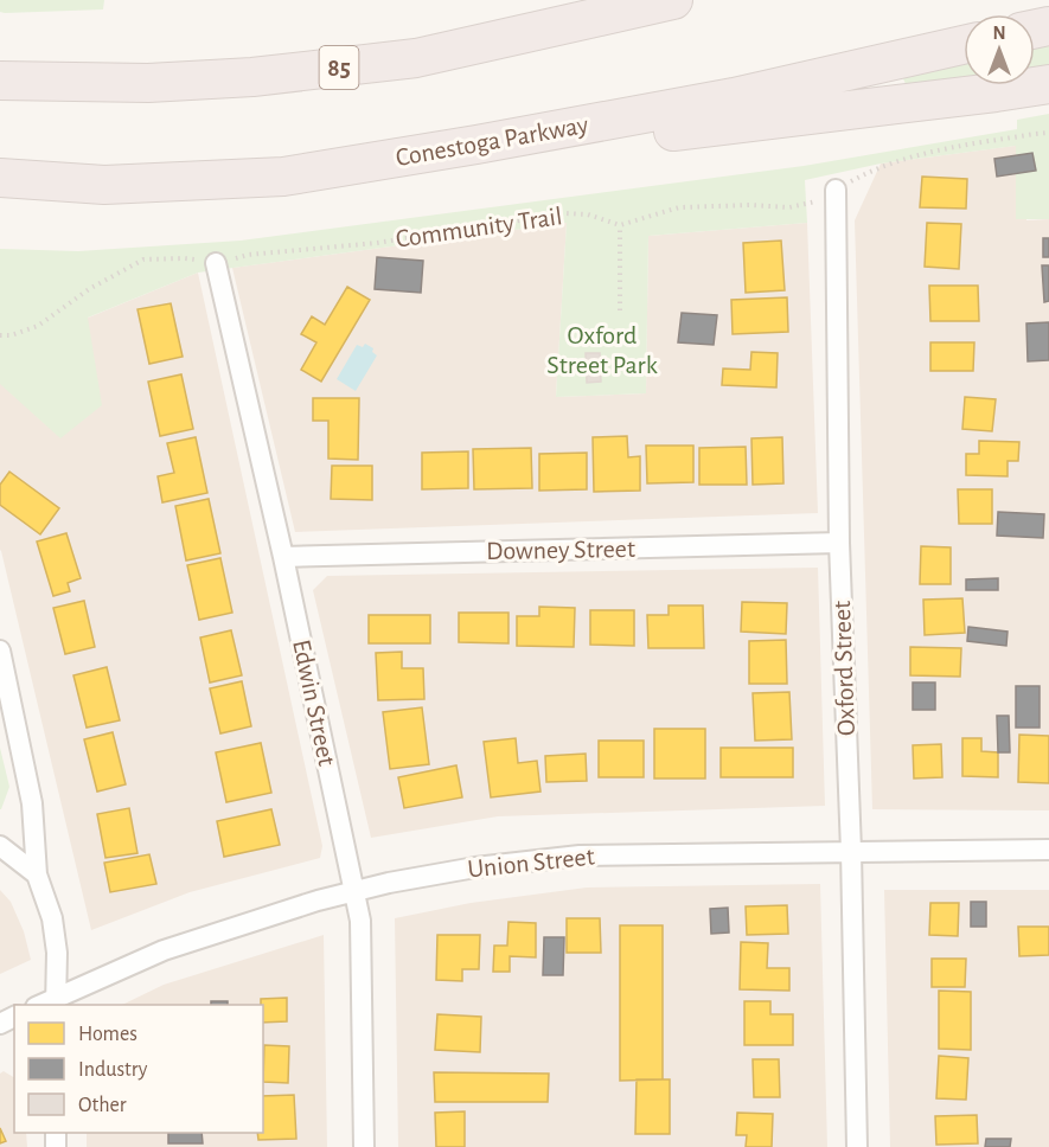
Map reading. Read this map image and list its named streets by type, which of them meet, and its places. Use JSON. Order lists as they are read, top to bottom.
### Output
{
  "streets": {
    "highway": ["85", "Conestoga Parkway"],
    "street": [
      "Downey Street",
      "Oxford Street",
      "Edwin Street",
      "Union Street"
    ],
    "path": ["Community Trail"]
  },
  "crossings": [
    ["Community Trail", "Edwin Street"],
    ["Downey Street", "Oxford Street"],
    ["Downey Street", "Edwin Street"],
    ["Oxford Street", "Union Street"],
    ["Edwin Street", "Union Street"]
  ],
  "parks": ["Oxford Street Park"],
  "legend": ["Homes", "Industry", "Other"],
  "north": "top"
}
